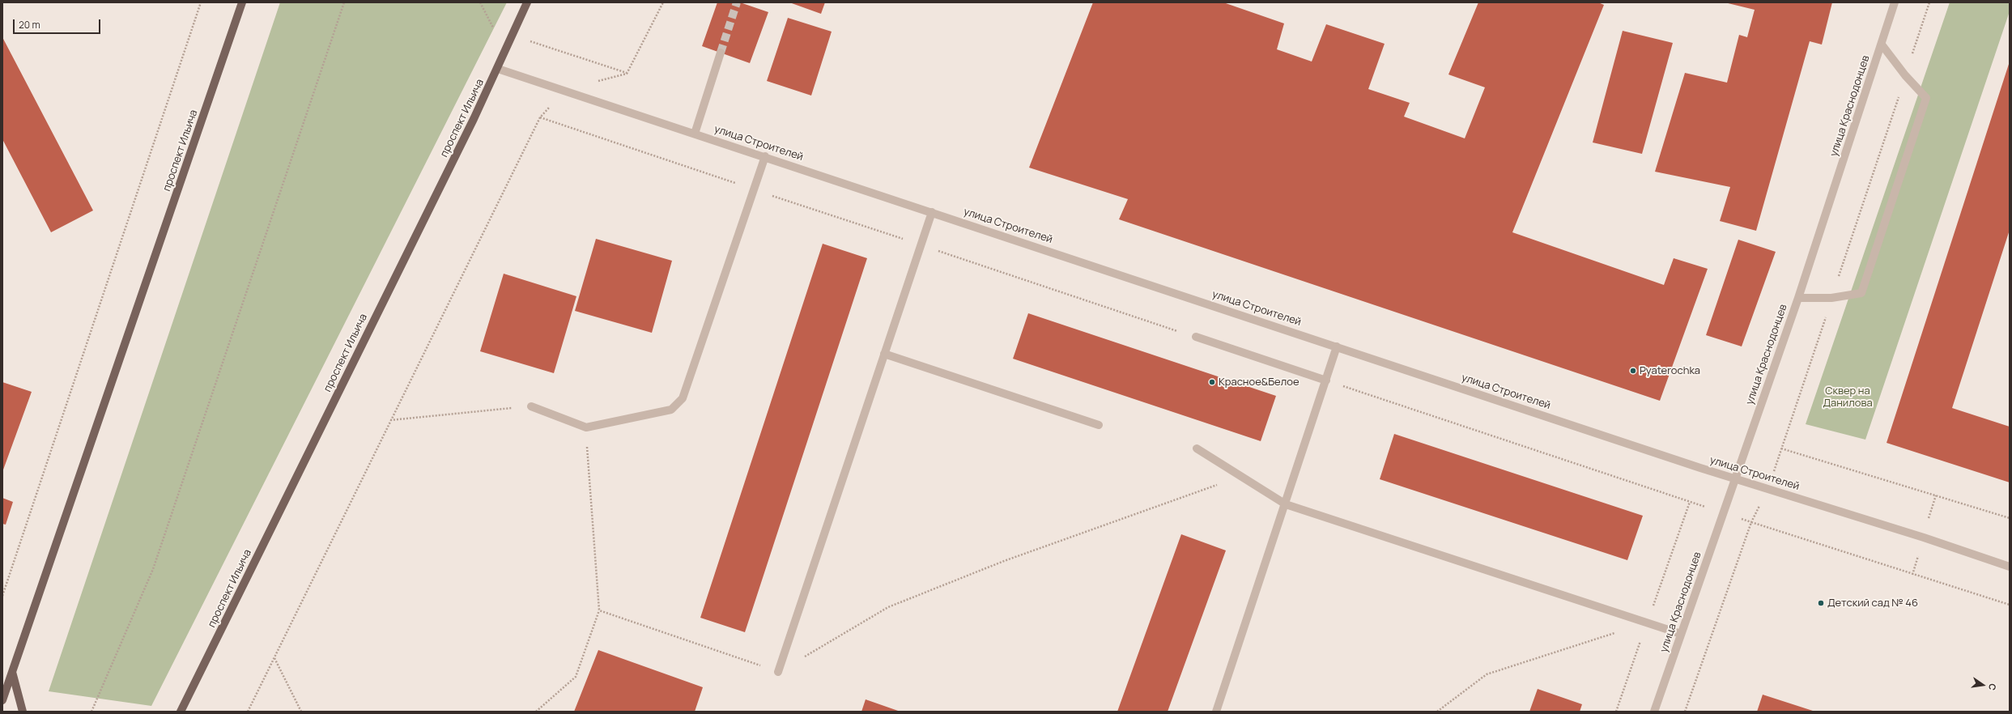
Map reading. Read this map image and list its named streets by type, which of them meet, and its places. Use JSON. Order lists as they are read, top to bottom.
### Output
{
  "streets": {
    "main road": ["проспект Ильича"],
    "street": ["улица Краснодонцев", "улица Строителей"]
  },
  "crossings": [
    ["улица Краснодонцев", "улица Строителей"],
    ["проспект Ильича", "улица Строителей"]
  ],
  "parks": ["Сквер на Данилова"],
  "places": ["Pyaterochka", "Красное&Белое", "Детский сад № 46"],
  "scale_bar": "20 m",
  "north": "right"
}
